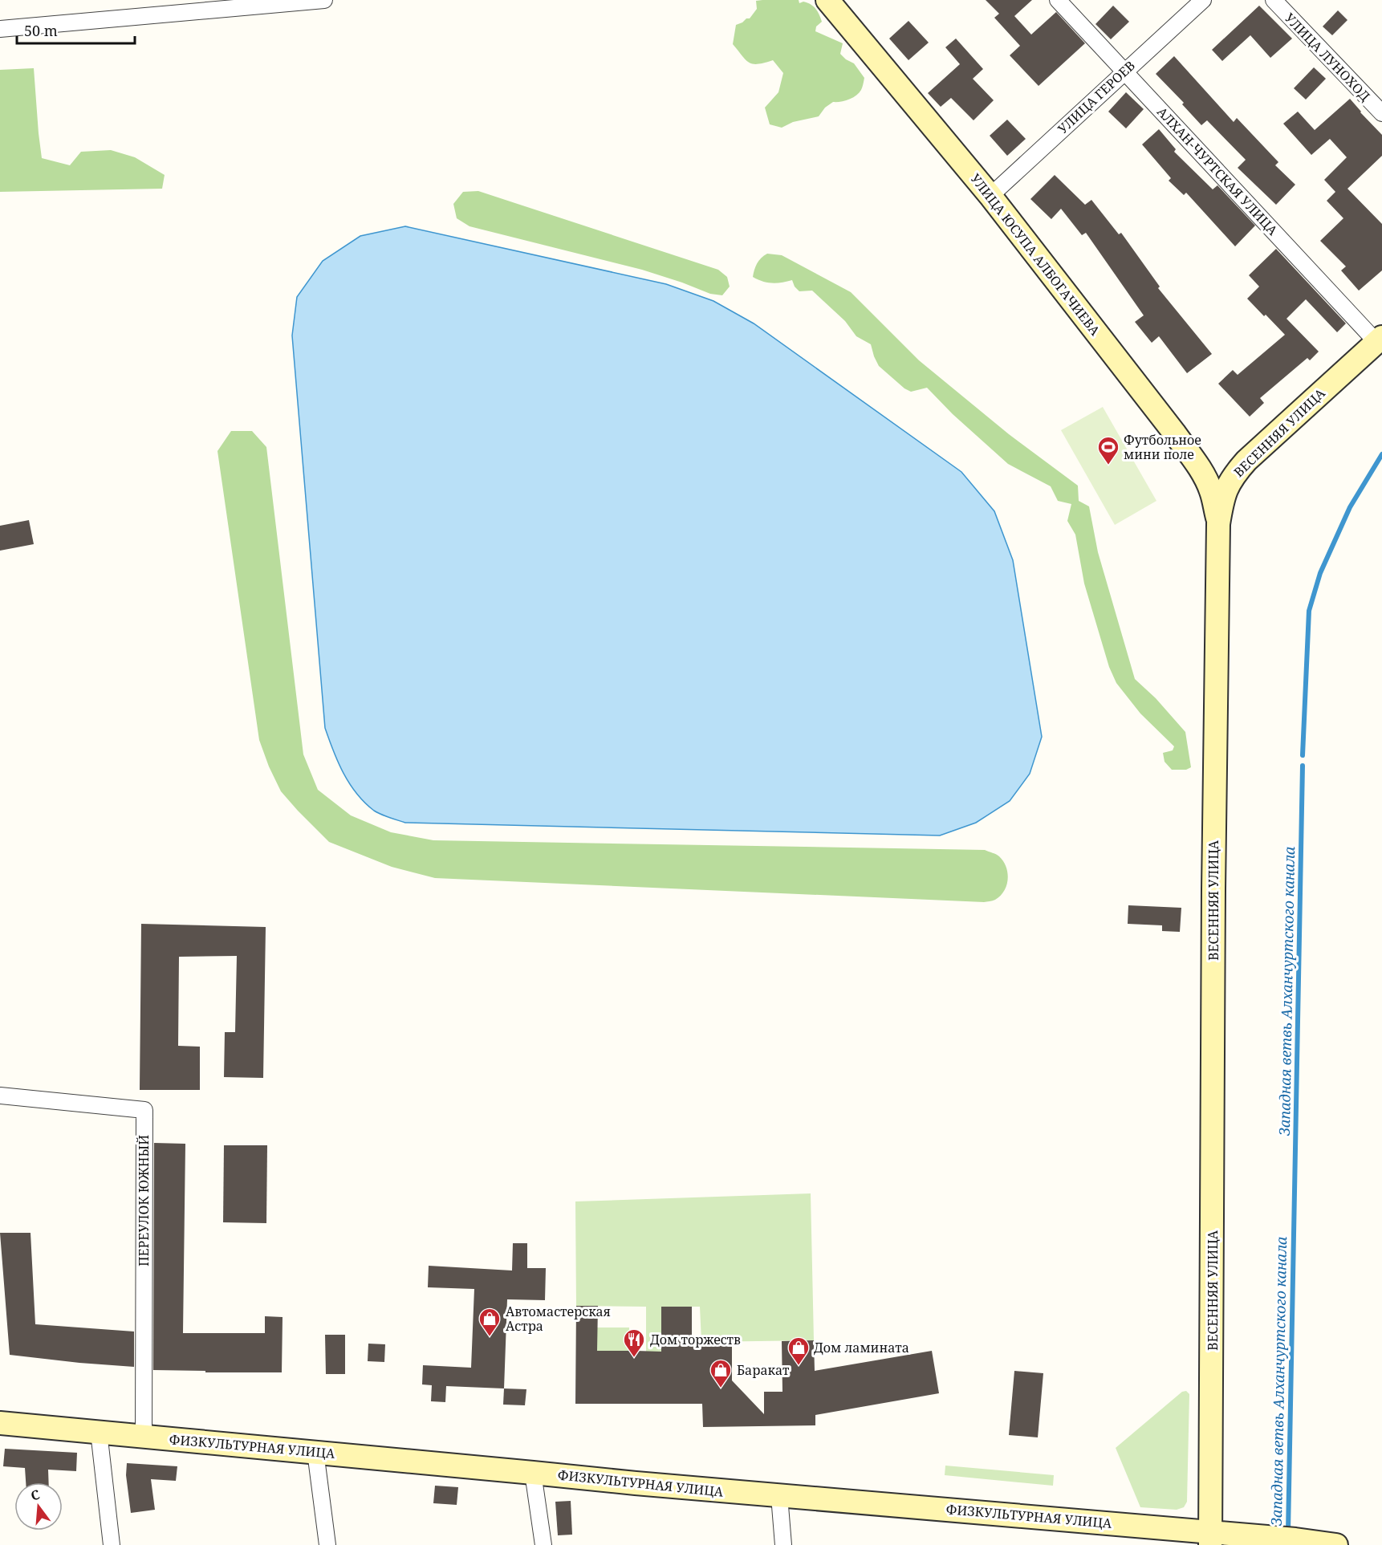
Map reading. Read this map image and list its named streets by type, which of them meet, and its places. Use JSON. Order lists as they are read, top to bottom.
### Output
{
  "streets": {
    "street": [
      "УЛИЦА ЛУНОХОД",
      "УЛИЦА ГЕРОЕВ",
      "АЛХАН-ЧУРТСКАЯ УЛИЦА",
      "УЛИЦА ЮСУПА АЛБОГАЧИЕВА",
      "ВЕСЕННЯЯ УЛИЦА",
      "ПЕРЕУЛОК ЮЖНЫЙ",
      "ФИЗКУЛЬТУРНАЯ УЛИЦА"
    ]
  },
  "crossings": [
    ["УЛИЦА ГЕРОЕВ", "АЛХАН-ЧУРТСКАЯ УЛИЦА"],
    ["УЛИЦА ГЕРОЕВ", "УЛИЦА ЮСУПА АЛБОГАЧИЕВА"],
    ["АЛХАН-ЧУРТСКАЯ УЛИЦА", "ВЕСЕННЯЯ УЛИЦА"],
    ["УЛИЦА ЮСУПА АЛБОГАЧИЕВА", "ВЕСЕННЯЯ УЛИЦА"],
    ["ВЕСЕННЯЯ УЛИЦА", "ФИЗКУЛЬТУРНАЯ УЛИЦА"],
    ["ПЕРЕУЛОК ЮЖНЫЙ", "ФИЗКУЛЬТУРНАЯ УЛИЦА"]
  ],
  "water": ["Западная ветвь Алханчуртского канала"],
  "places": {
    "sports": ["Футбольное мини поле"],
    "shop": ["Автомастерская Астра", "Дом ламината", "Баракат"],
    "restaurant": ["Дом торжеств"]
  },
  "scale_bar": "50 m",
  "north": "top"
}
